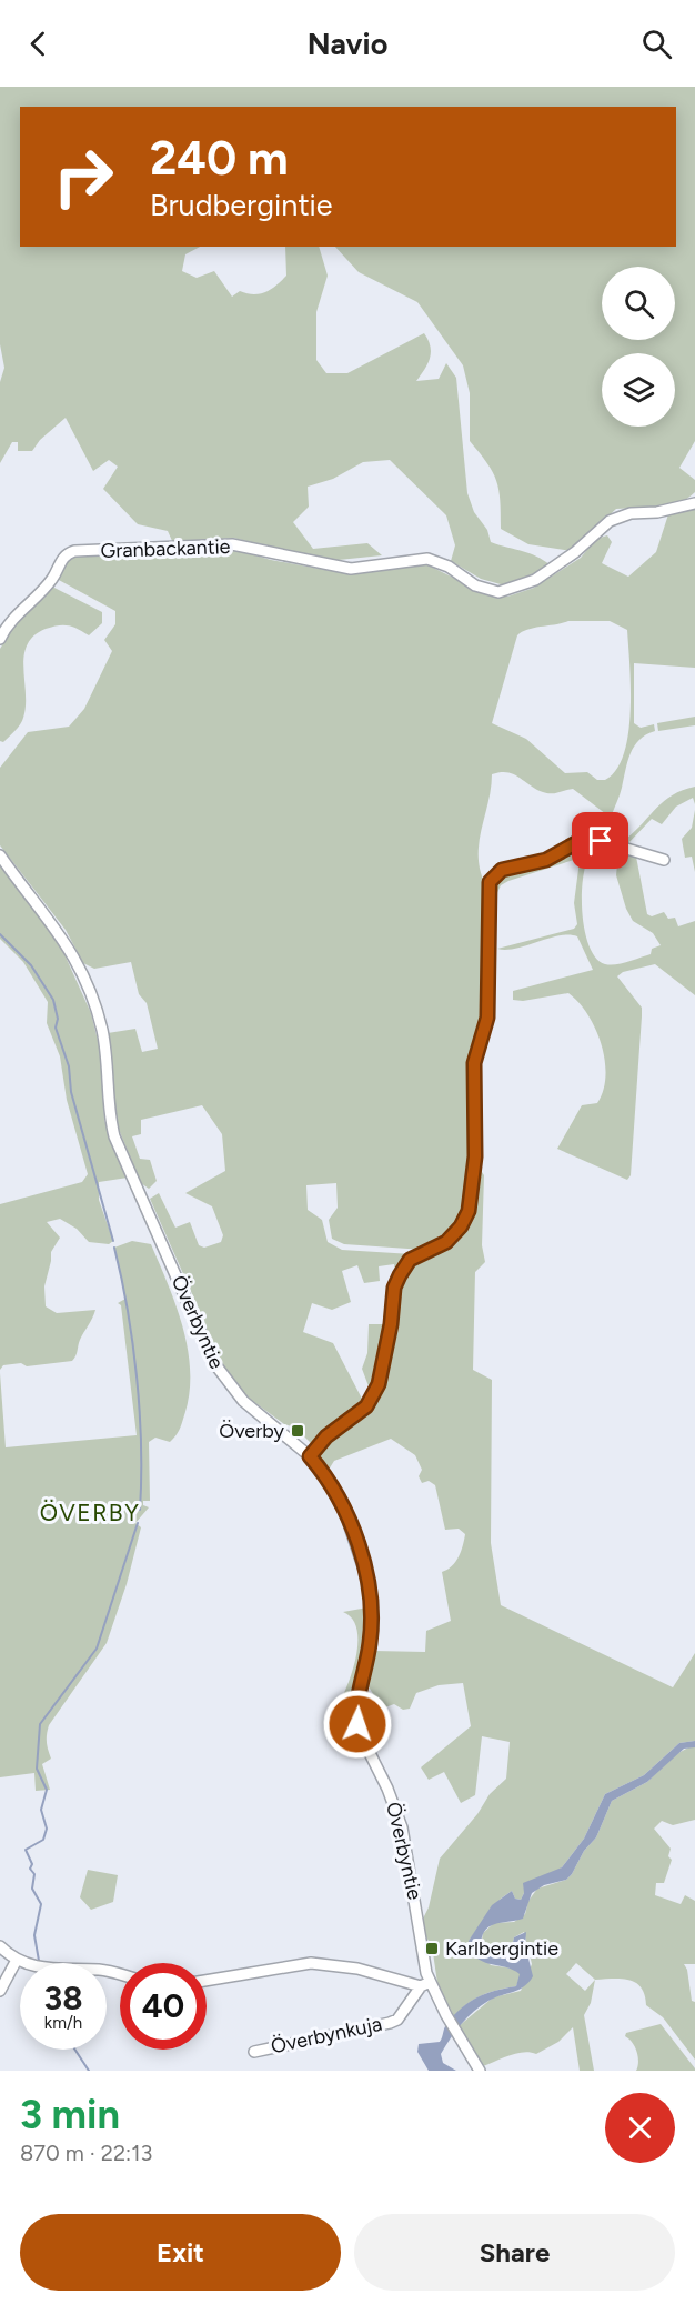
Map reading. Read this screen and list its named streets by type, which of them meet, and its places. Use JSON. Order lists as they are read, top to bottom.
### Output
{
  "streets": {
    "street": ["Granbackantie", "Överbyntie", "Överbynkuja"]
  },
  "crossings": [
    ["Överbyntie", "Överbynkuja"]
  ],
  "districts": ["ÖVERBY"],
  "places": {
    "transit": ["Överby", "Karlbergintie"]
  },
  "page": {
    "header": "Navio",
    "turn": ["240 m", "Brudbergintie"],
    "speed": "38 km/h",
    "limit": "40",
    "heading": ["3 min", "870 m · 22:13"],
    "buttons": ["Exit", "Share"]
  }
}
